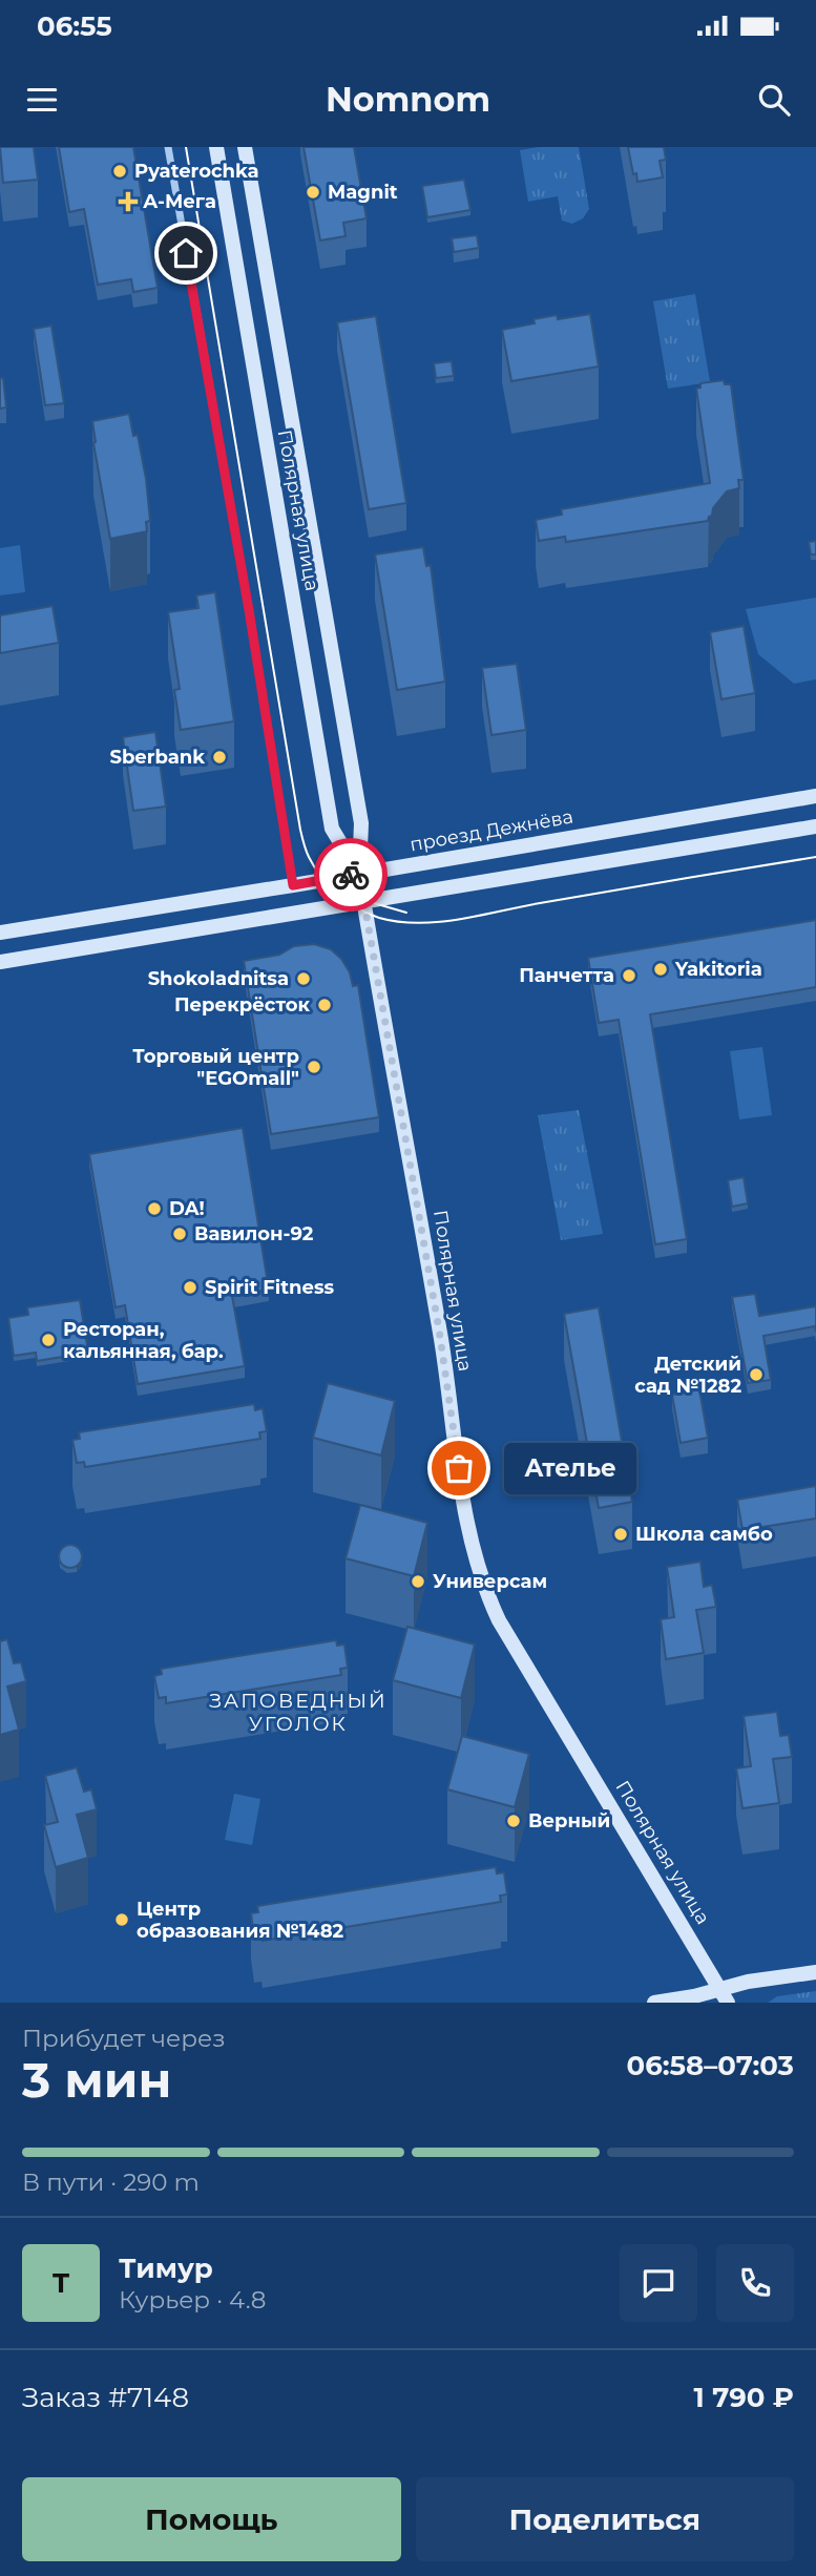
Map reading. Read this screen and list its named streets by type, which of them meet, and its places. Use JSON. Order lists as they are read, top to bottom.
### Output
{
  "streets": {
    "main road": ["Полярная улица", "проезд Дежнёва"]
  },
  "crossings": [
    ["Полярная улица", "проезд Дежнёва"]
  ],
  "districts": ["ЗАПОВЕДНЫЙ УГОЛОК"],
  "places": {
    "other": [
      "Pyaterochka",
      "Magnit",
      "Sberbank",
      "Yakitoria",
      "Панчетта",
      "Shokoladnitsa",
      "Перекрёсток",
      "Торговый центр \"EGOmall\"",
      "DA!",
      "Вавилон-92",
      "Spirit Fitness",
      "Ресторан, кальянная, бар.",
      "Детский сад №1282",
      "Ателье",
      "Школа самбо",
      "Универсам",
      "Верный",
      "Центр образования №1482"
    ],
    "health": ["А-Мега"]
  },
  "page": {
    "status": "06:55",
    "header": "Nomnom",
    "bubble": "Ателье",
    "heading": ["3 мин", "Прибудет через", "06:58–07:03"],
    "panel": [
      "Тимур",
      "Курьер · 4.8",
      "Заказ #7148",
      "1 790 ₽"
    ],
    "bar": "В пути · 290 m",
    "round": "Т",
    "buttons": ["Помощь", "Поделиться"]
  }
}
